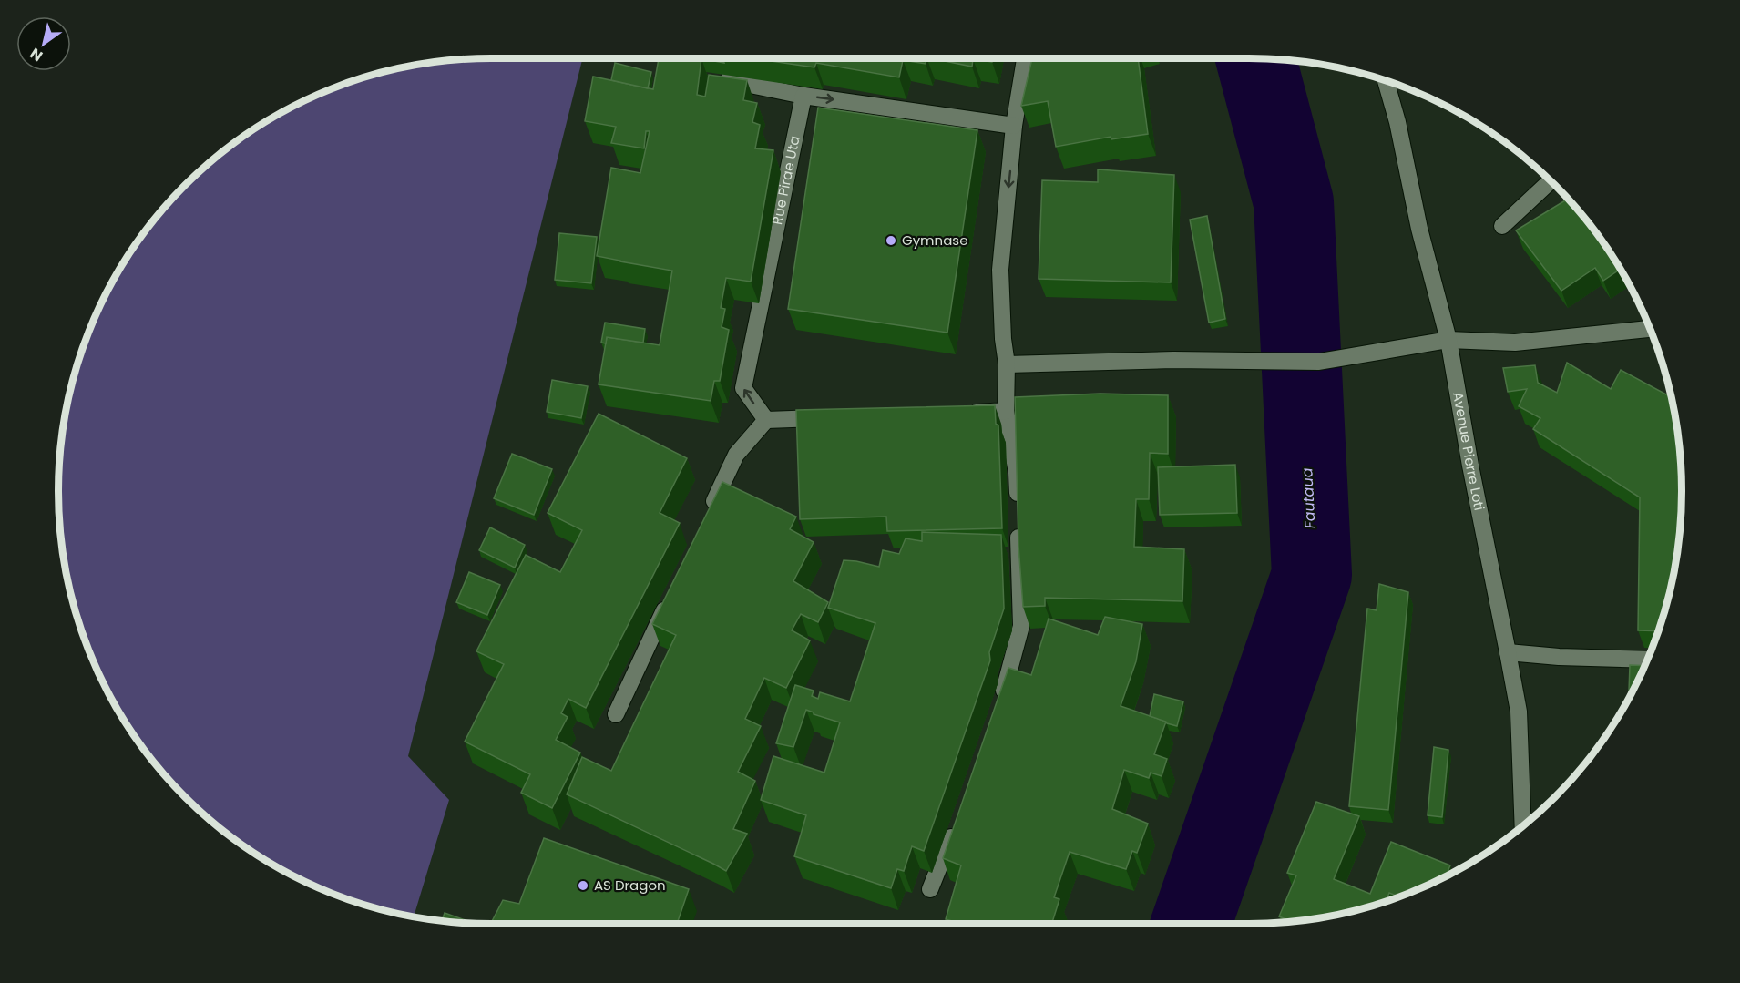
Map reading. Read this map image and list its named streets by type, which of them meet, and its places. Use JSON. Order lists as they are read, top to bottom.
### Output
{
  "streets": {
    "street": ["Rue Pirae Uta", "Avenue Pierre Loti"]
  },
  "one_way": ["Rue Pirae Uta"],
  "water": ["Fautaua"],
  "places": ["Gymnase", "AS Dragon"],
  "north": "bottom left"
}
